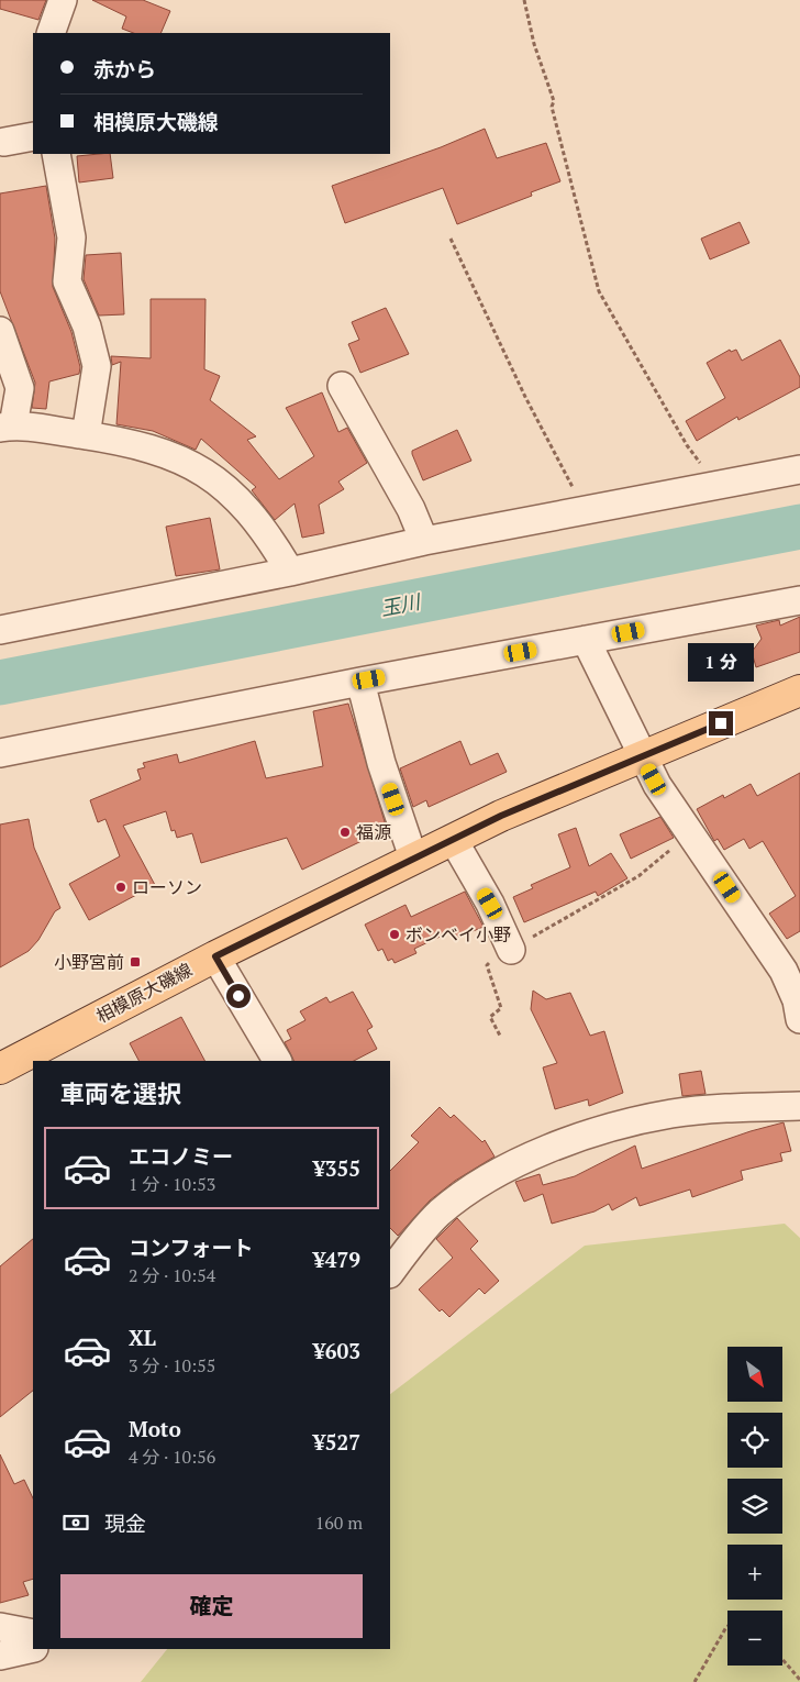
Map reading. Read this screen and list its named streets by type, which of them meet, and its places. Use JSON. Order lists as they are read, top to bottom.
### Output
{
  "streets": {
    "main road": ["相模原大磯線"]
  },
  "water": ["玉川"],
  "places": {
    "other": ["福源", "ローソン", "ボンベイ小野"],
    "transit": ["小野宮前"]
  },
  "north": "bottom right",
  "page": {
    "banner": ["赤から", "相模原大磯線"],
    "bubble": "1 分",
    "heading": "車両を選択",
    "list": [
      {
        "name": "エコノミー",
        "note": "1 分 · 10:53",
        "value": "¥355"
      },
      {
        "name": "コンフォート",
        "note": "2 分 · 10:54",
        "value": "¥479"
      },
      {
        "name": "XL",
        "note": "3 分 · 10:55",
        "value": "¥603"
      },
      {
        "name": "Moto",
        "note": "4 分 · 10:56",
        "value": "¥527"
      }
    ],
    "map_buttons": ["+", "−"],
    "pay": ["現金", "160 m"],
    "buttons": "確定"
  }
}
